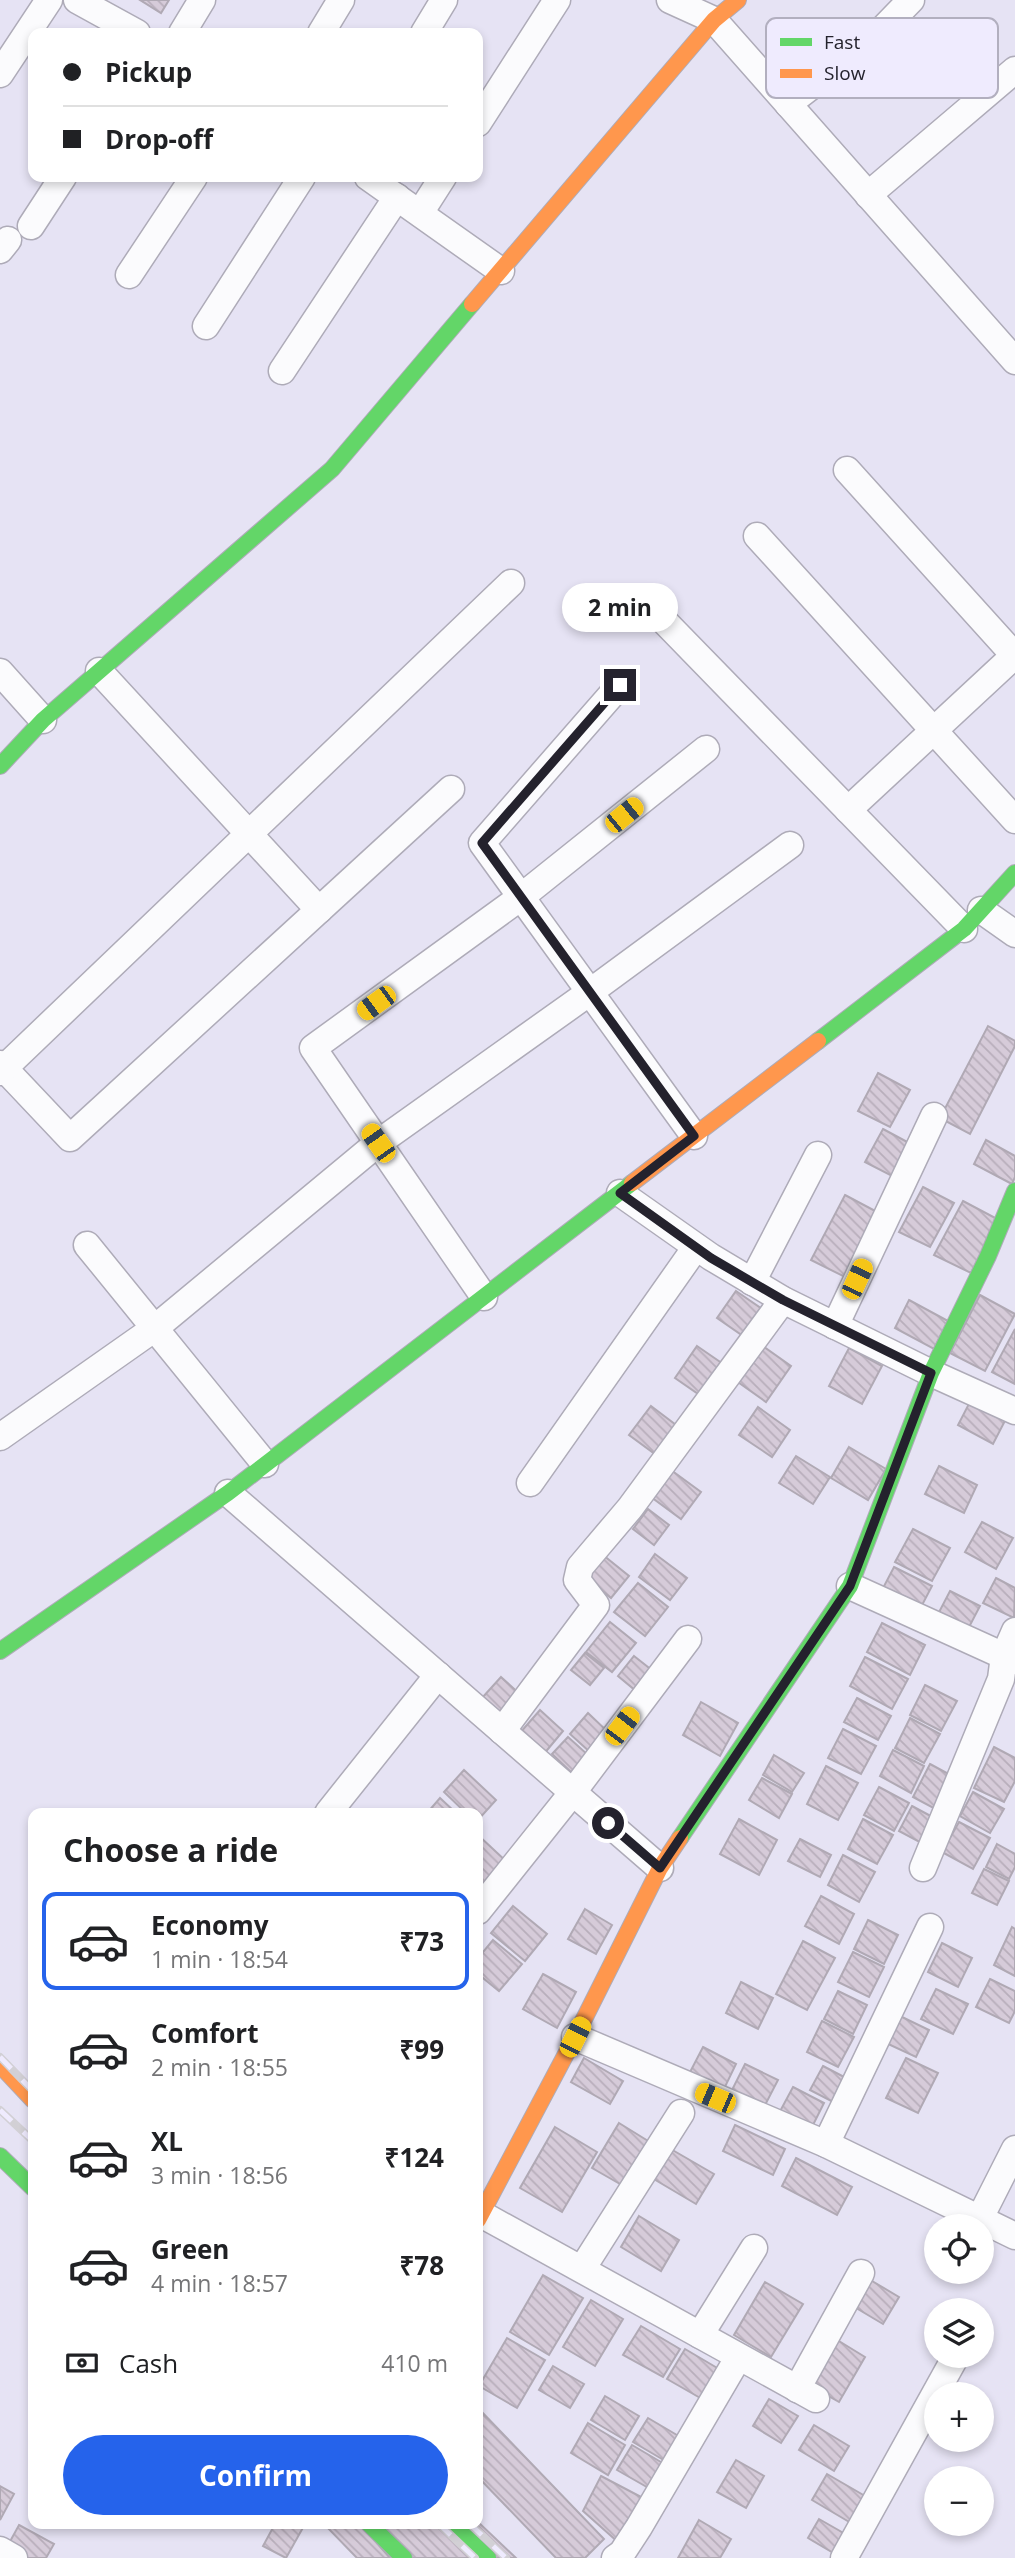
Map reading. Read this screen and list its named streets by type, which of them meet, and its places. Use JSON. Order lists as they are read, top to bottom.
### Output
{
  "legend": ["Fast", "Slow"],
  "page": {
    "banner": ["Pickup", "Drop-off"],
    "bubble": "2 min",
    "heading": "Choose a ride",
    "list": [
      {
        "name": "Economy",
        "note": "1 min · 18:54",
        "value": "₹73"
      },
      {
        "name": "Comfort",
        "note": "2 min · 18:55",
        "value": "₹99"
      },
      {
        "name": "XL",
        "note": "3 min · 18:56",
        "value": "₹124"
      },
      {
        "name": "Green",
        "note": "4 min · 18:57",
        "value": "₹78"
      }
    ],
    "map_buttons": ["+", "−"],
    "pay": ["Cash", "410 m"],
    "buttons": "Confirm"
  }
}
